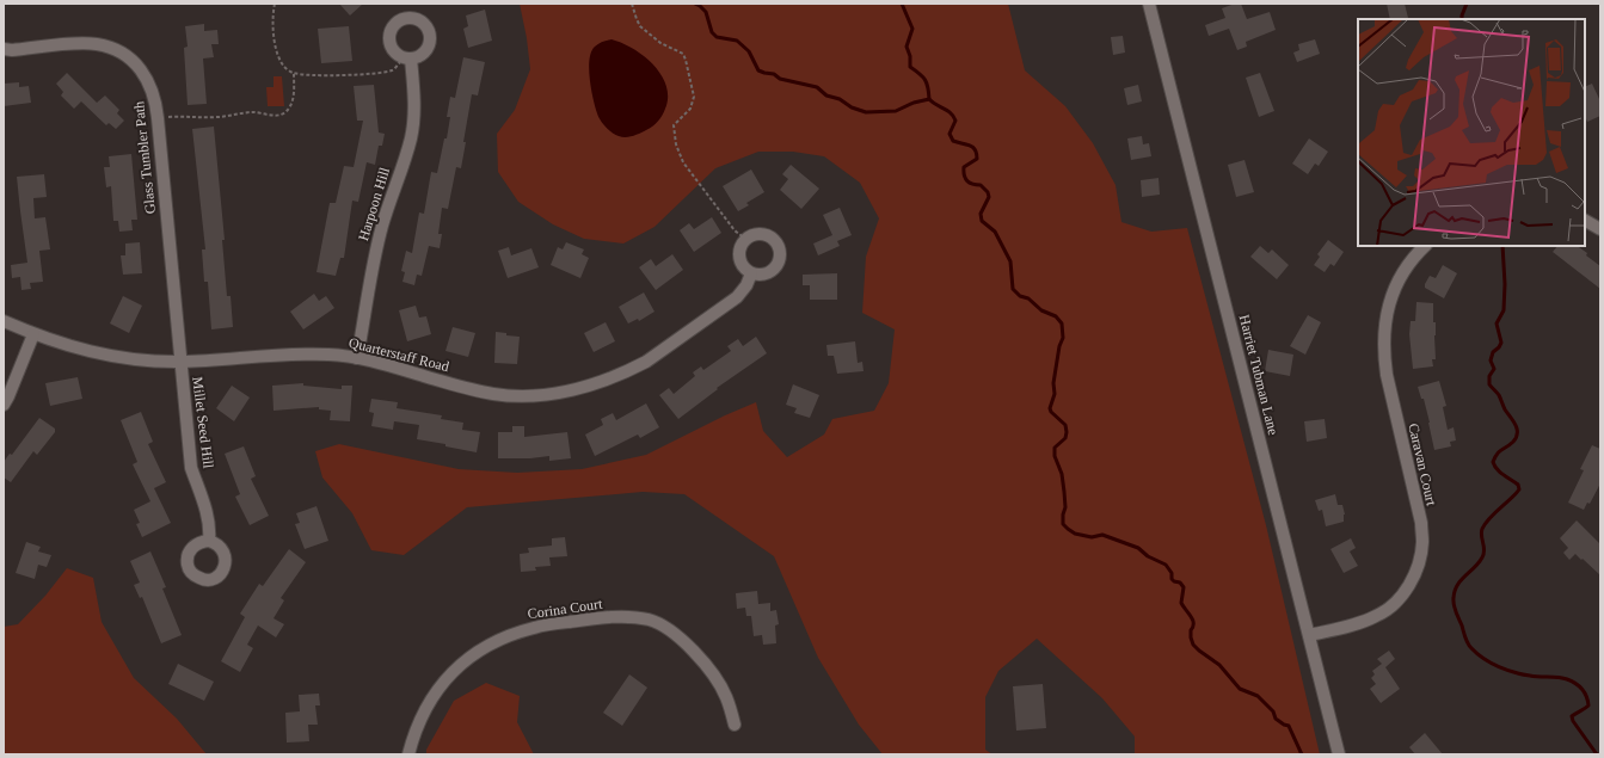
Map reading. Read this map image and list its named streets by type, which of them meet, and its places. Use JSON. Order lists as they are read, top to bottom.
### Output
{
  "streets": {
    "street": [
      "Glass Tumbler Path",
      "Harpoon Hill",
      "Quarterstaff Road",
      "Harriet Tubman Lane",
      "Millet Seed Hill",
      "Caravan Court",
      "Corina Court"
    ]
  },
  "crossings": [
    ["Glass Tumbler Path", "Quarterstaff Road"],
    ["Glass Tumbler Path", "Millet Seed Hill"],
    ["Harpoon Hill", "Quarterstaff Road"],
    ["Quarterstaff Road", "Millet Seed Hill"],
    ["Harriet Tubman Lane", "Caravan Court"]
  ]
}
